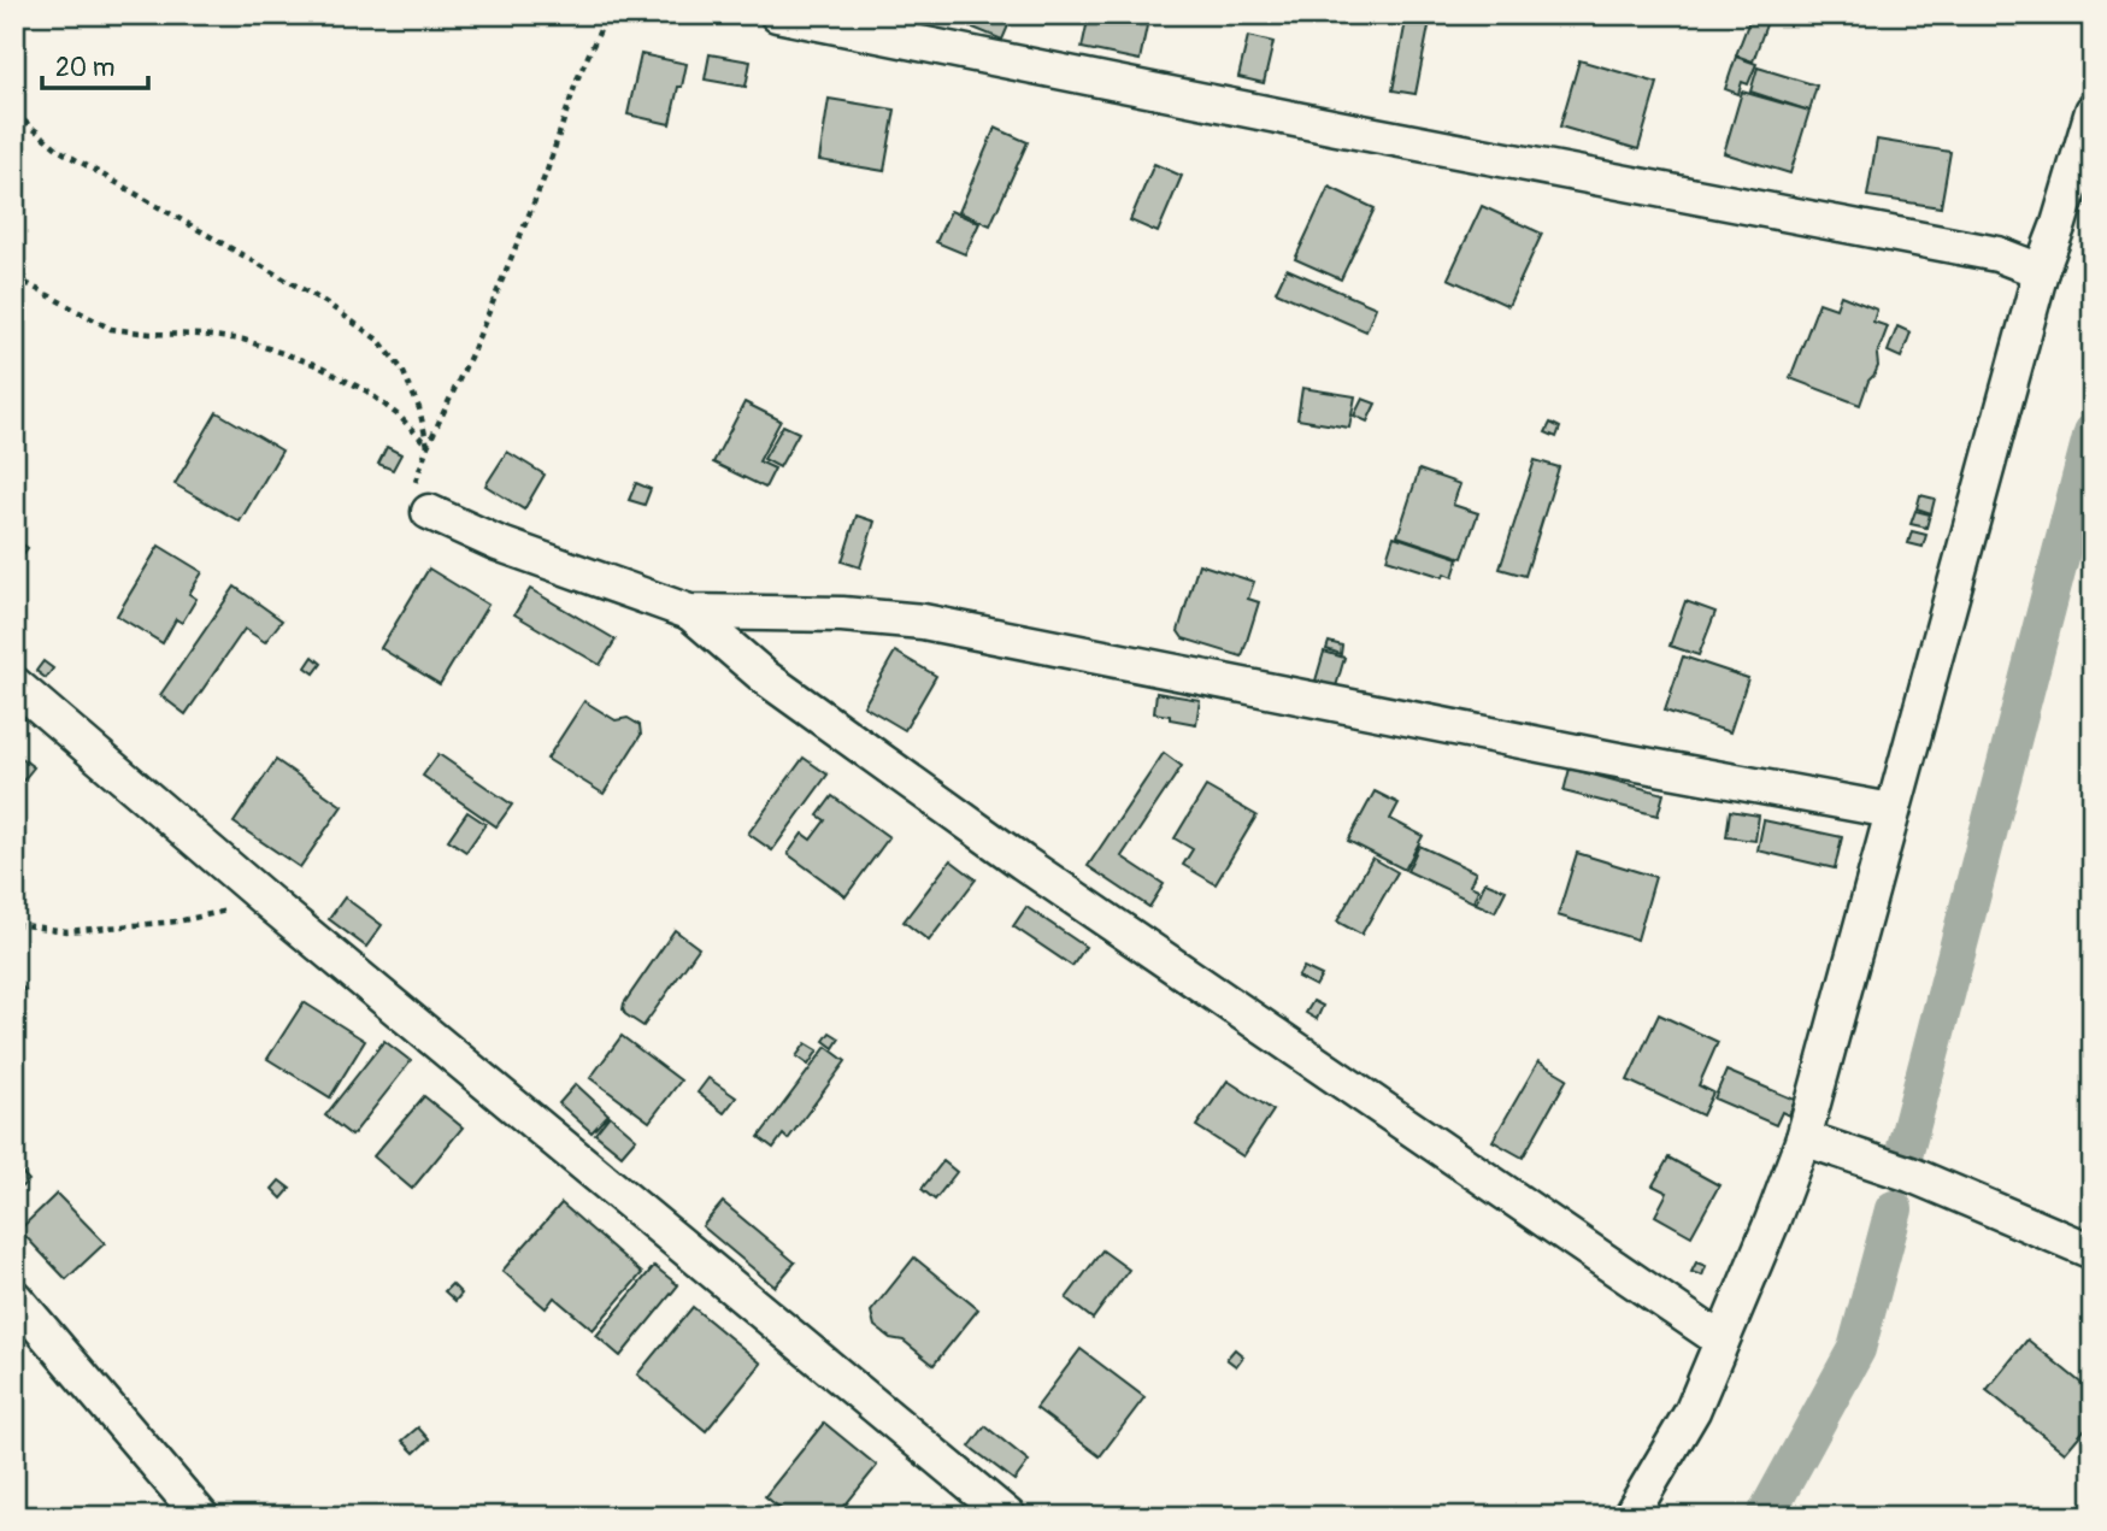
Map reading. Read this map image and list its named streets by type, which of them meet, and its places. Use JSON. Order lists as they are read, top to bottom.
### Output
{
  "scale_bar": "20 m"
}
